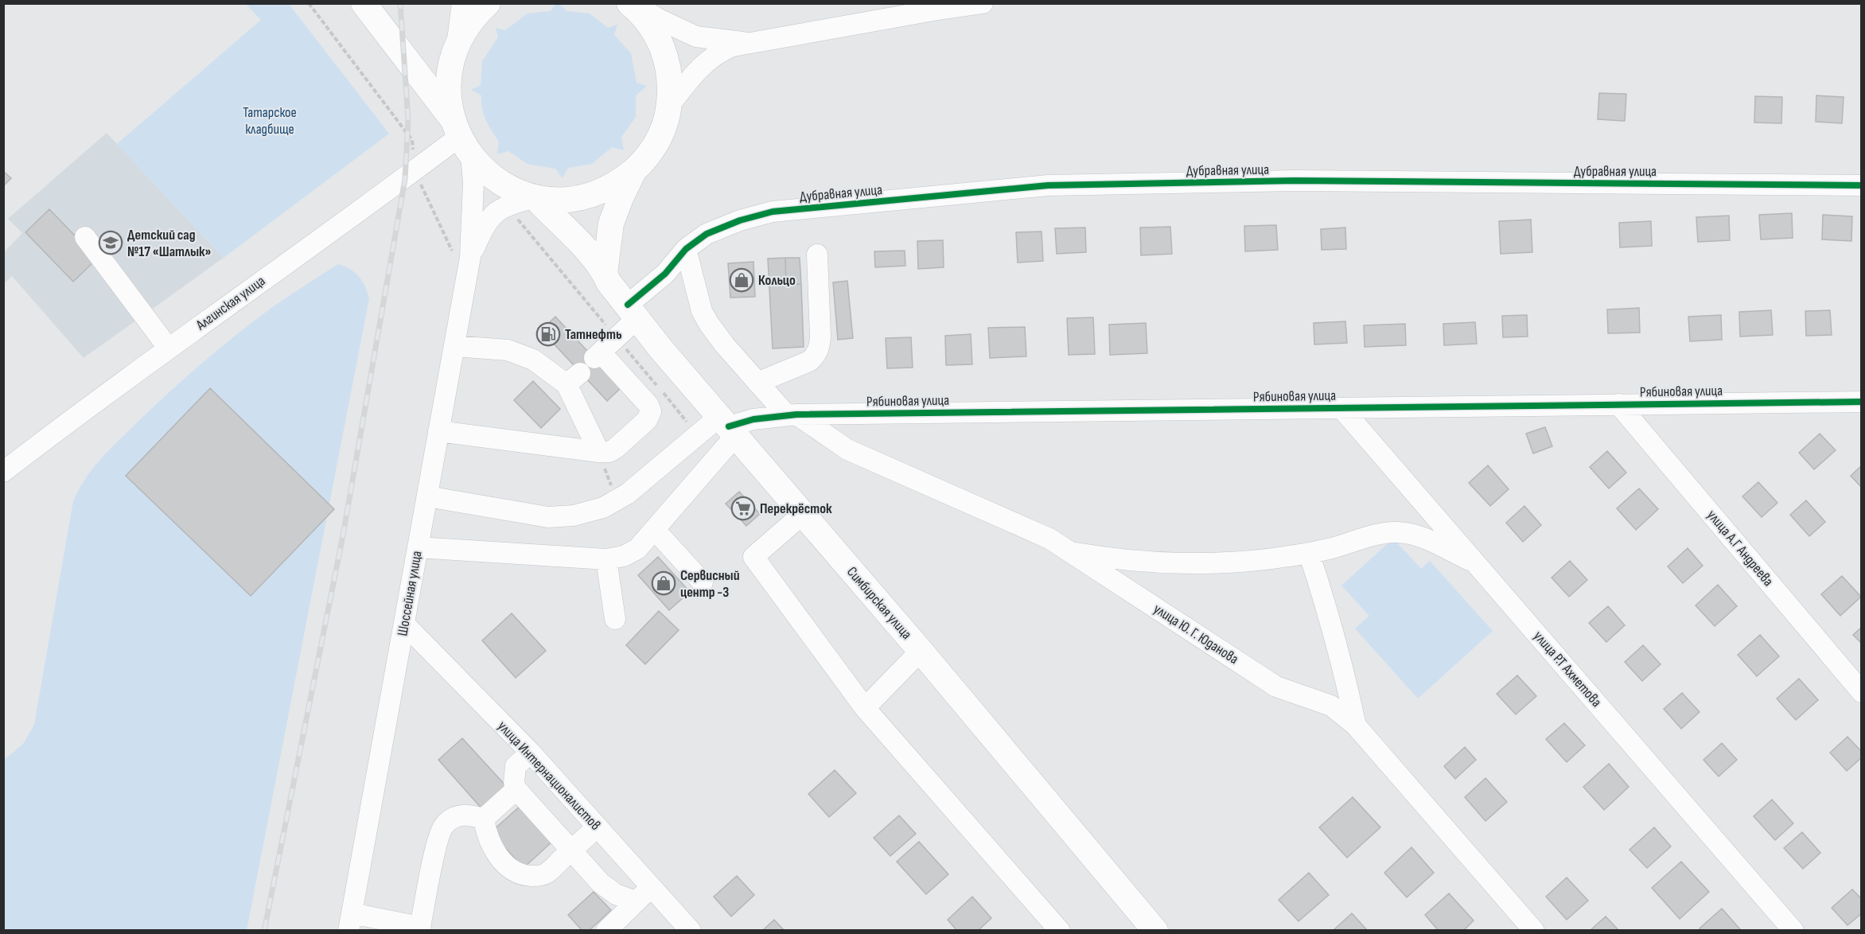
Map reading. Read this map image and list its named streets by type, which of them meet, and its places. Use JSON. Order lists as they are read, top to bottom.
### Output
{
  "streets": {
    "main road": ["Симбирская улица"],
    "street": [
      "Дубравная улица",
      "Алгинская улица",
      "Рябиновая улица",
      "улица А.Г Андреева",
      "Шоссейная улица",
      "улица Ю. Г. Юданова",
      "улица Р.Т Ахметова",
      "улица Интернационалистов"
    ]
  },
  "crossings": [
    ["Дубравная улица", "Симбирская улица"],
    ["Дубравная улица", "улица Ю. Г. Юданова"],
    ["Рябиновая улица", "улица А.Г Андреева"],
    ["Рябиновая улица", "Симбирская улица"],
    ["Рябиновая улица", "улица Ю. Г. Юданова"],
    ["Рябиновая улица", "улица Р.Т Ахметова"],
    ["Шоссейная улица", "улица Интернационалистов"]
  ],
  "parks": ["Татарское кладбище"],
  "places": {
    "school or university": ["Детский сад №17 «Шатлык»"],
    "shop": ["Кольцо", "Сервисный центр -3"],
    "fuel station": ["Татнефть"],
    "supermarket": ["Перекрёсток"]
  }
}
